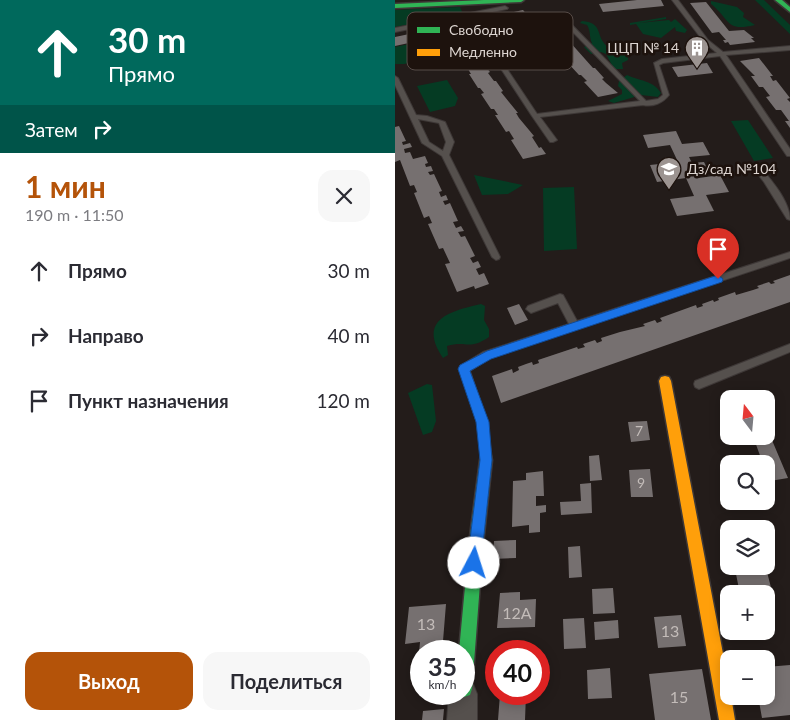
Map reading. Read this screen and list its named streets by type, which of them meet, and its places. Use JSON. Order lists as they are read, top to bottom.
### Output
{
  "places": {
    "building": ["ЦЦП № 14"],
    "school or university": ["Дз/сад №104"]
  },
  "house_numbers": [
    "7",
    "9",
    "12А",
    "13",
    "13",
    "15"
  ],
  "legend": ["Свободно", "Медленно"],
  "north": "top",
  "page": {
    "turn": ["30 m", "Прямо"],
    "then": "Затем",
    "heading": ["1 мин", "190 m · 11:50"],
    "list": [
      {
        "name": "Прямо",
        "value": "30 m"
      },
      {
        "name": "Направо",
        "value": "40 m"
      },
      {
        "name": "Пункт назначения",
        "value": "120 m"
      }
    ],
    "map_buttons": ["+", "−"],
    "speed": "35 km/h",
    "limit": "40",
    "buttons": ["Выход", "Поделиться"]
  }
}
